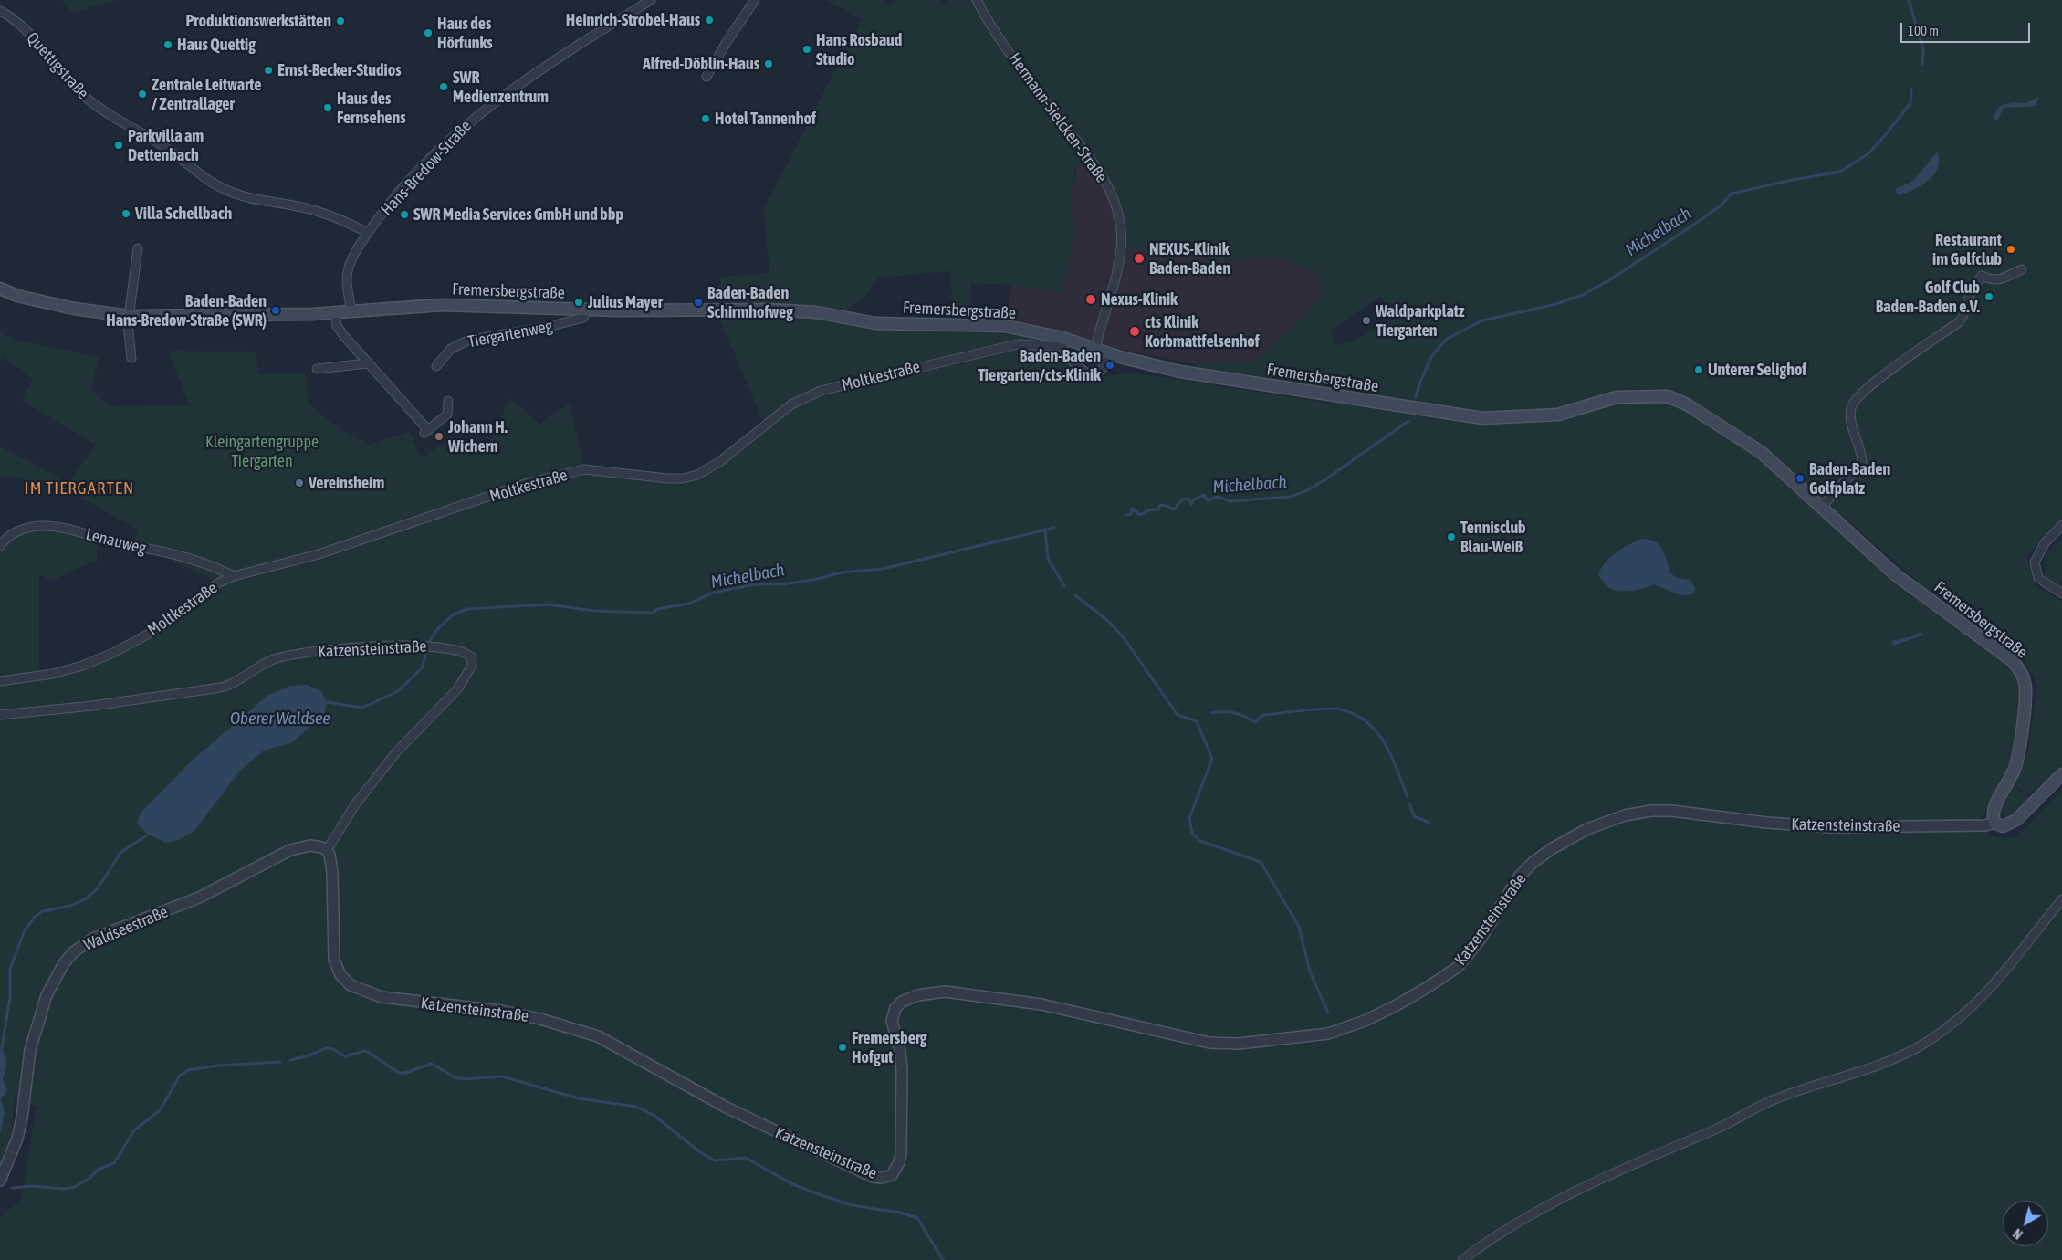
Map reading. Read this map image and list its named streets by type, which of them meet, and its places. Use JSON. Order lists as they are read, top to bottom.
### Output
{
  "streets": {
    "main road": ["Fremersbergstraße"],
    "street": [
      "Quettigstraße",
      "Hermann-Sielcken-Straße",
      "Hans-Bredow-Straße",
      "Tiergartenweg",
      "Moltkestraße",
      "Lenauweg",
      "Katzensteinstraße",
      "Waldseestraße"
    ]
  },
  "crossings": [
    ["Quettigstraße", "Hans-Bredow-Straße"],
    ["Hermann-Sielcken-Straße", "Fremersbergstraße"],
    ["Hans-Bredow-Straße", "Fremersbergstraße"],
    ["Fremersbergstraße", "Tiergartenweg"],
    ["Fremersbergstraße", "Moltkestraße"],
    ["Fremersbergstraße", "Katzensteinstraße"],
    ["Moltkestraße", "Lenauweg"],
    ["Katzensteinstraße", "Waldseestraße"]
  ],
  "districts": ["IM TIERGARTEN"],
  "water": ["Michelbach", "Oberer Waldsee"],
  "parks": ["Kleingartengruppe Tiergarten"],
  "places": [
    "Heinrich-Strobel-Haus",
    "Produktionswerkstätten",
    "Haus des Hörfunks",
    "Haus Quettig",
    "Hans Rosbaud Studio",
    "Alfred-Döblin-Haus",
    "Ernst-Becker-Studios",
    "SWR Medienzentrum",
    "Zentrale Leitwarte / Zentrallager",
    "Haus des Fernsehens",
    "Hotel Tannenhof",
    "Parkvilla am Dettenbach",
    "Villa Schellbach",
    "SWR Media Services GmbH und bbp",
    "Restaurant im Golfclub",
    "NEXUS-Klinik Baden-Baden",
    "Golf Club Baden-Baden e.V.",
    "Nexus-Klinik",
    "Julius Mayer",
    "Baden-Baden Schirmhofweg",
    "Baden-Baden Hans-Bredow-Straße (SWR)",
    "Waldparkplatz Tiergarten",
    "cts Klinik Korbmattfelsenhof",
    "Baden-Baden Tiergarten/cts-Klinik",
    "Unterer Selighof",
    "Johann H. Wichern",
    "Baden-Baden Golfplatz",
    "Vereinsheim",
    "Tennisclub Blau-Weiß",
    "Fremersberg Hofgut"
  ],
  "scale_bar": "100 m",
  "north": "bottom left"
}
